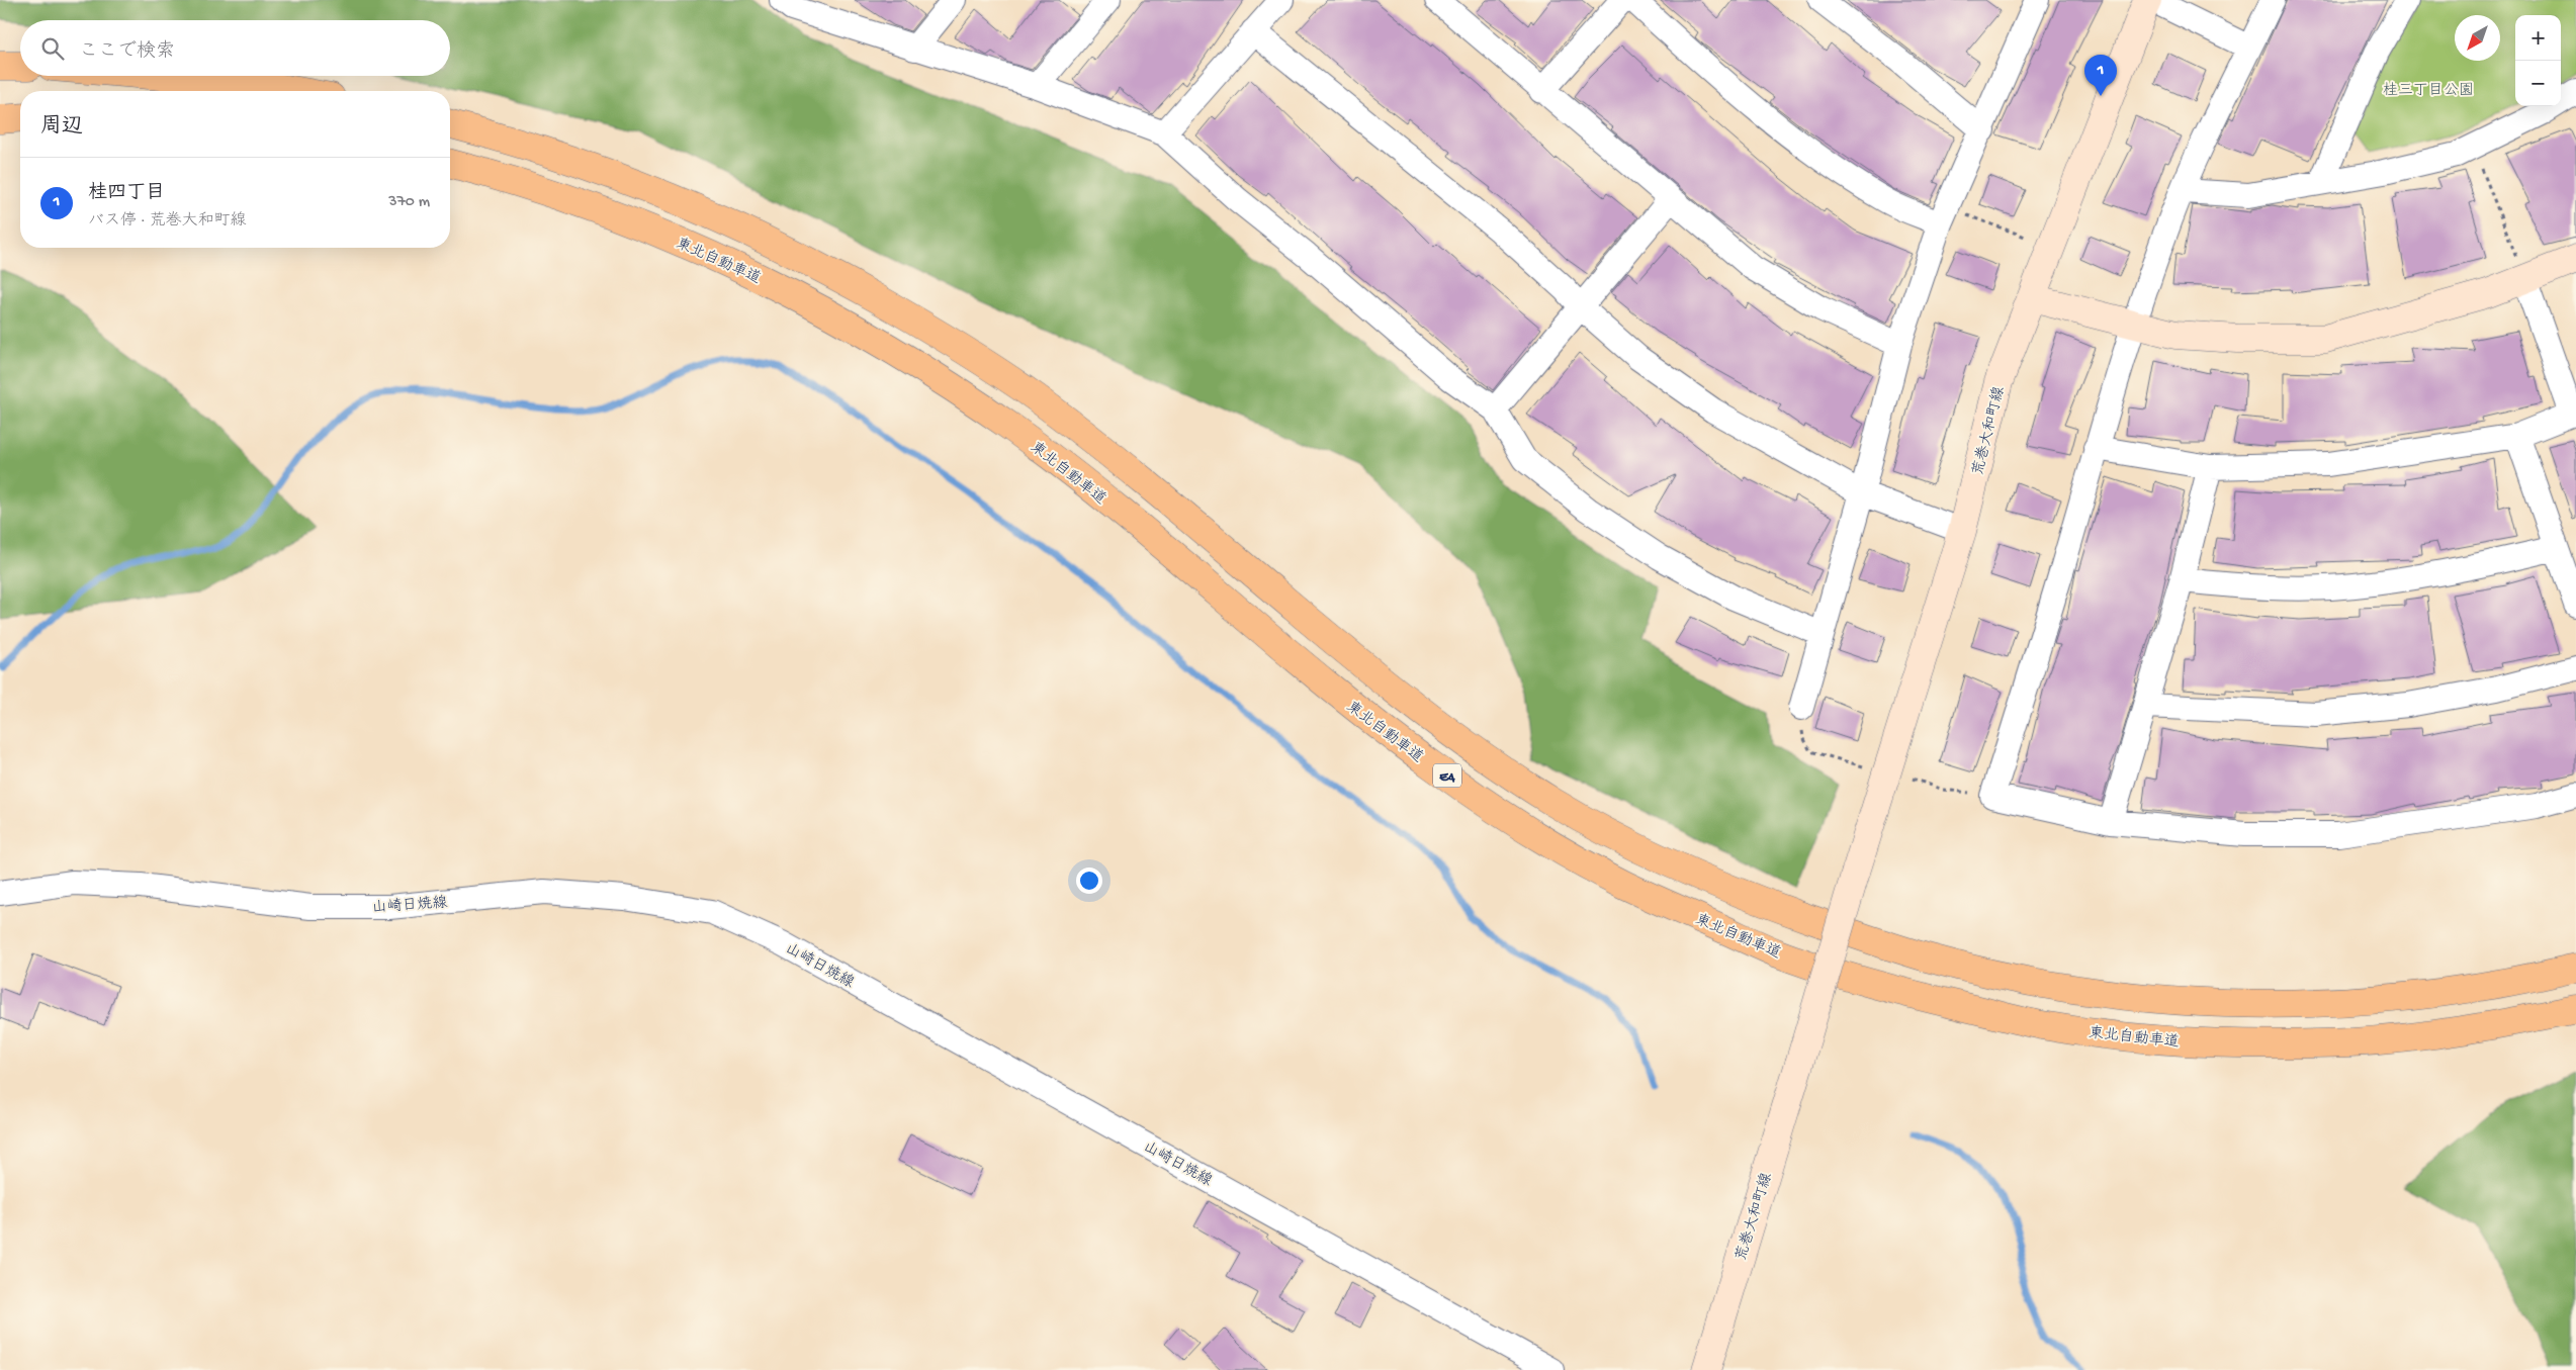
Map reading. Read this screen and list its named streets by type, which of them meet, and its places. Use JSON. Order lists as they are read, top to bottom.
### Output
{
  "streets": {
    "highway": ["東北自動車道", "E4"],
    "street": ["荒巻大和町線", "山崎日焼線"]
  },
  "parks": ["桂三丁目公園"],
  "north": "bottom left",
  "page": {
    "map_buttons": ["+", "−"],
    "search": "ここで検索",
    "pins": "1",
    "heading": "周辺",
    "list": [
      {
        "mark": "1",
        "name": "桂四丁目",
        "note": "バス停 · 荒巻大和町線",
        "value": "370 m"
      }
    ]
  }
}
